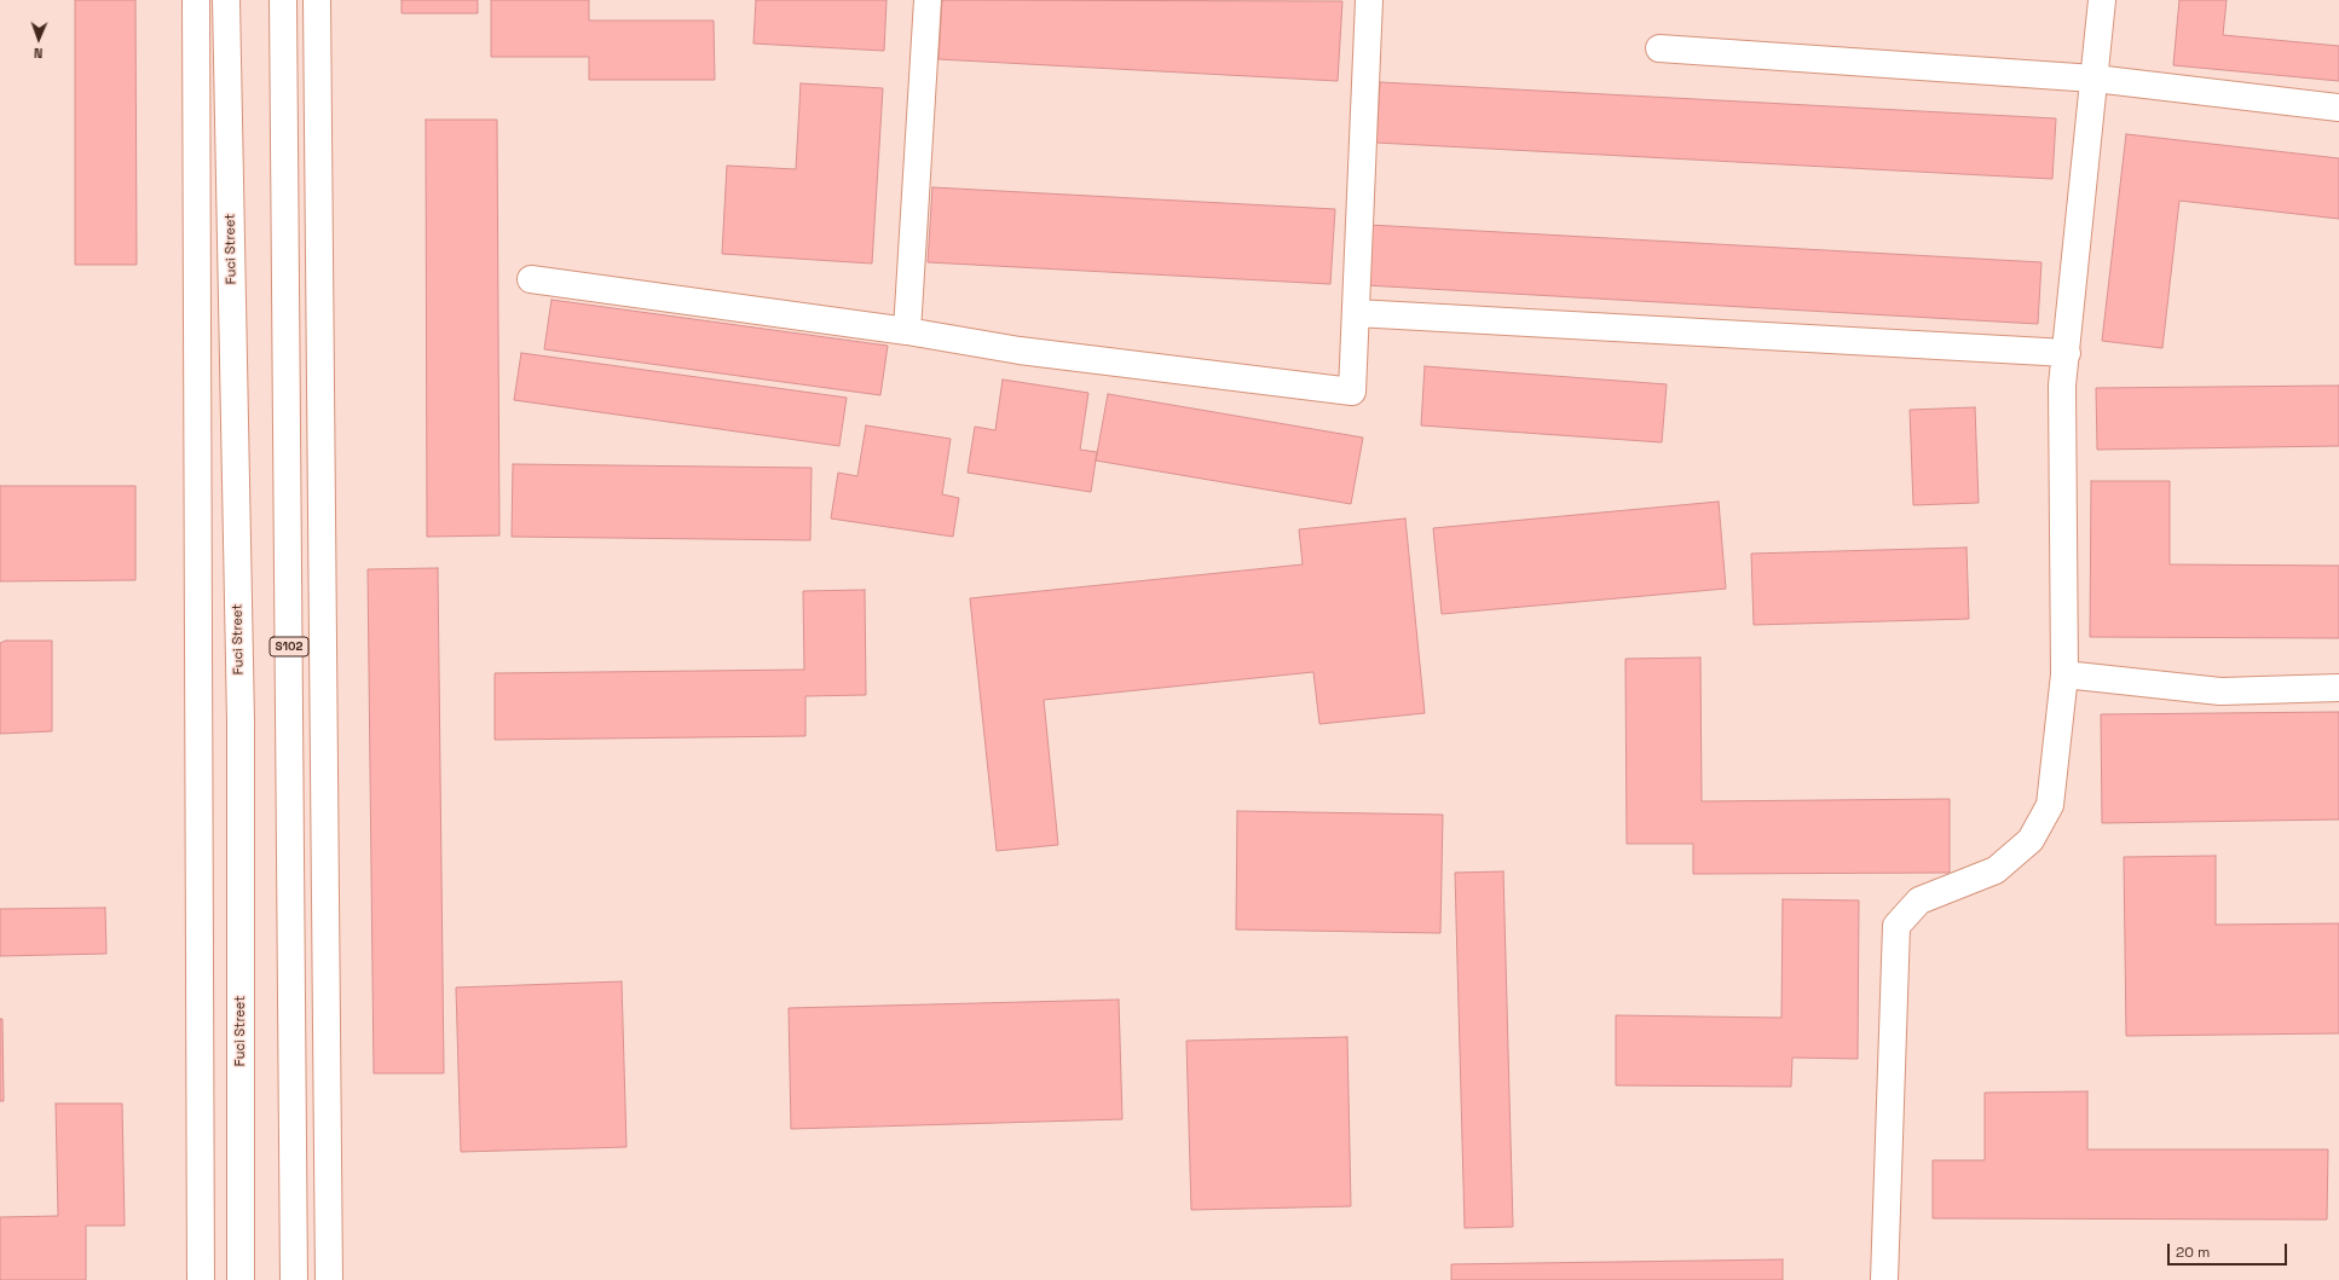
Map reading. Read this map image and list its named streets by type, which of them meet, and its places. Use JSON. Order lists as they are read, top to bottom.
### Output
{
  "streets": {
    "main road": ["Fuci Street", "S102"]
  },
  "scale_bar": "20 m",
  "north": "bottom"
}
